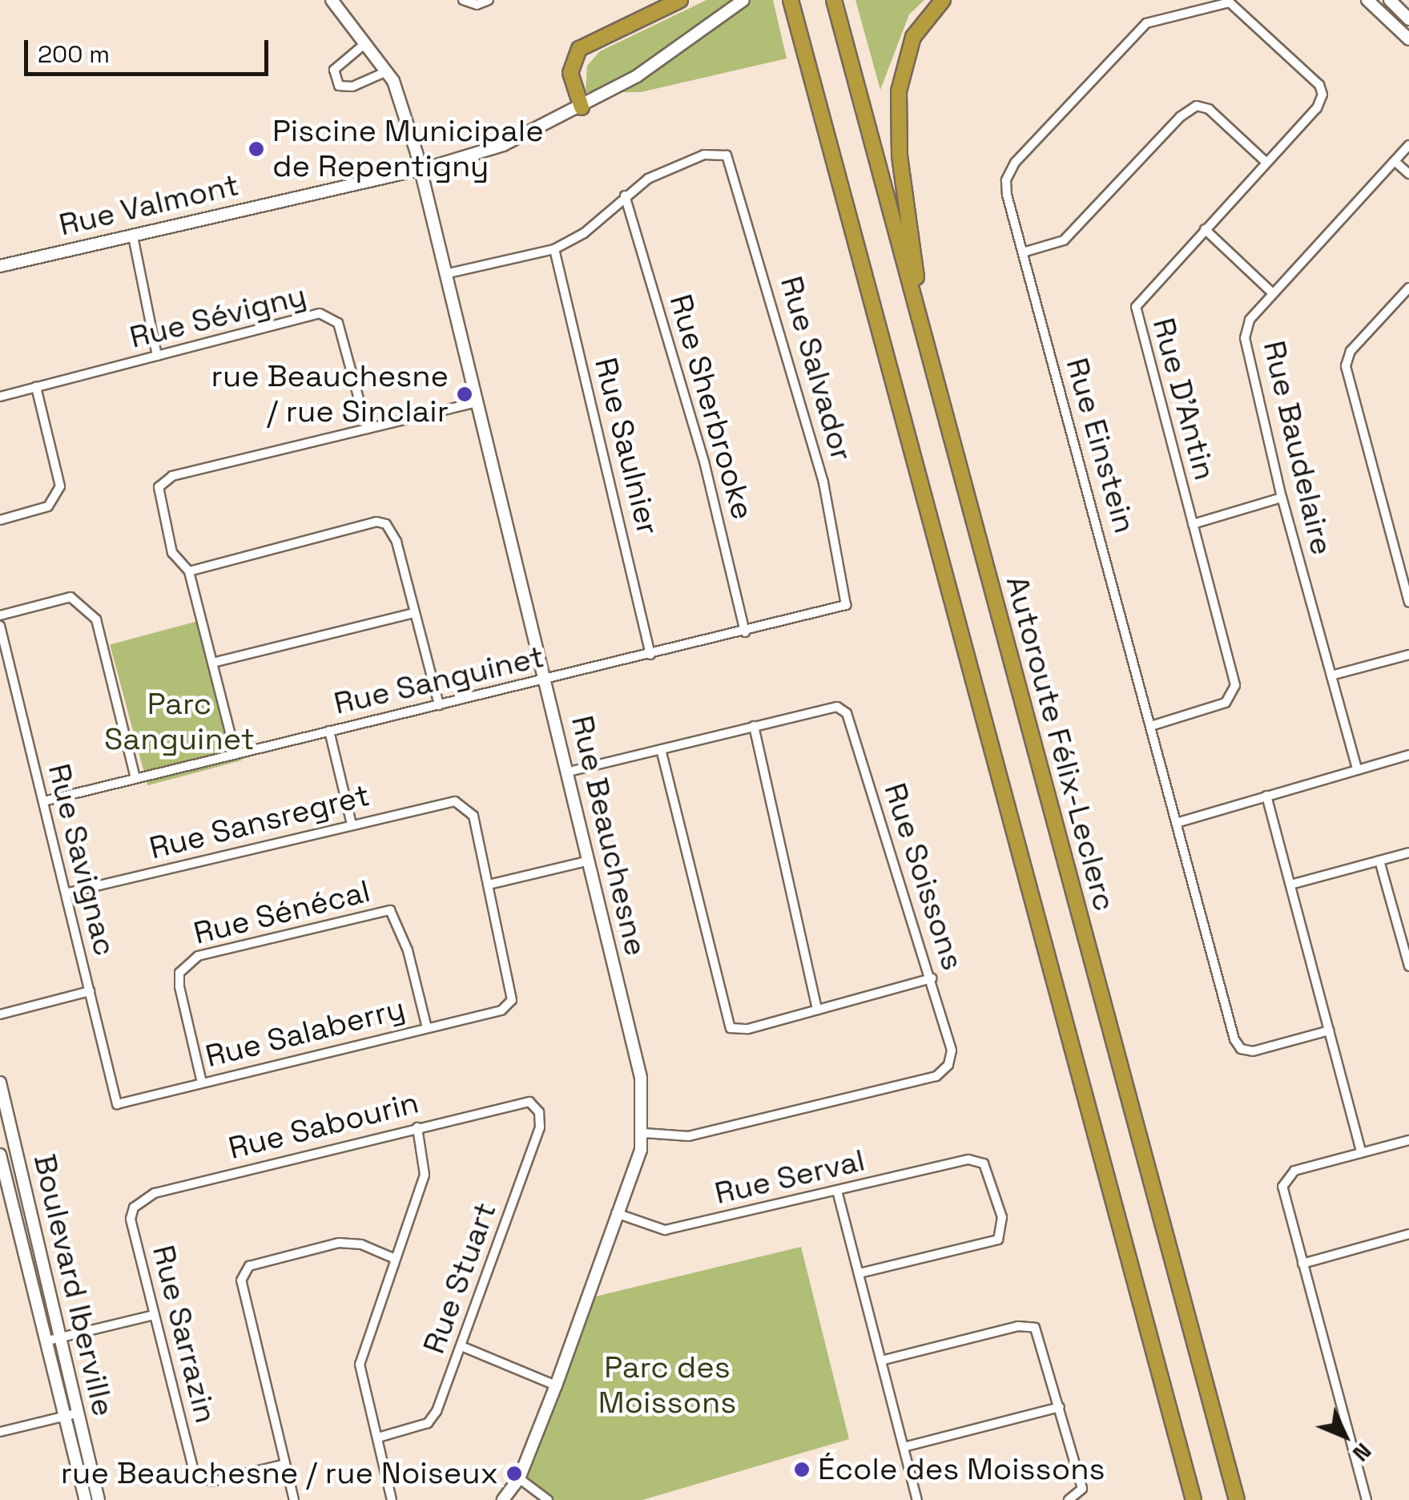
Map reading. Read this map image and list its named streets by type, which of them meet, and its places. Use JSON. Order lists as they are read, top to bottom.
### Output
{
  "streets": {
    "highway": ["Autoroute Félix-Leclerc"],
    "street": [
      "Rue Valmont",
      "Rue Sévigny",
      "Rue Salvador",
      "Rue D'Antin",
      "Rue Sherbrooke",
      "Rue Einstein",
      "Rue Saulnier",
      "Rue Baudelaire",
      "Rue Sanguinet",
      "Rue Sansregret",
      "Rue Beauchesne",
      "Rue Savignac",
      "Rue Soissons",
      "Rue Sénécal",
      "Rue Salaberry",
      "Rue Sabourin",
      "Rue Serval",
      "Rue Stuart",
      "Boulevard Iberville",
      "Rue Sarrazin"
    ]
  },
  "crossings": [
    ["Rue Valmont", "Rue Beauchesne"],
    ["Rue Salvador", "Rue Sherbrooke"],
    ["Rue Salvador", "Rue Sanguinet"],
    ["Rue D'Antin", "Rue Einstein"],
    ["Rue Sherbrooke", "Rue Sanguinet"],
    ["Rue Saulnier", "Rue Sanguinet"],
    ["Rue Sanguinet", "Rue Beauchesne"],
    ["Rue Sanguinet", "Rue Savignac"],
    ["Rue Sansregret", "Rue Savignac"],
    ["Rue Sansregret", "Rue Salaberry"],
    ["Rue Beauchesne", "Rue Soissons"],
    ["Rue Beauchesne", "Rue Serval"],
    ["Rue Savignac", "Rue Salaberry"],
    ["Rue Sénécal", "Rue Salaberry"],
    ["Rue Sabourin", "Rue Stuart"],
    ["Rue Sabourin", "Rue Sarrazin"]
  ],
  "parks": ["Parc Sanguinet", "Parc des Moissons"],
  "places": [
    "Piscine Municipale de Repentigny",
    "rue Beauchesne / rue Sinclair",
    "École des Moissons",
    "rue Beauchesne / rue Noiseux"
  ],
  "scale_bar": "200 m",
  "north": "bottom right"
}
